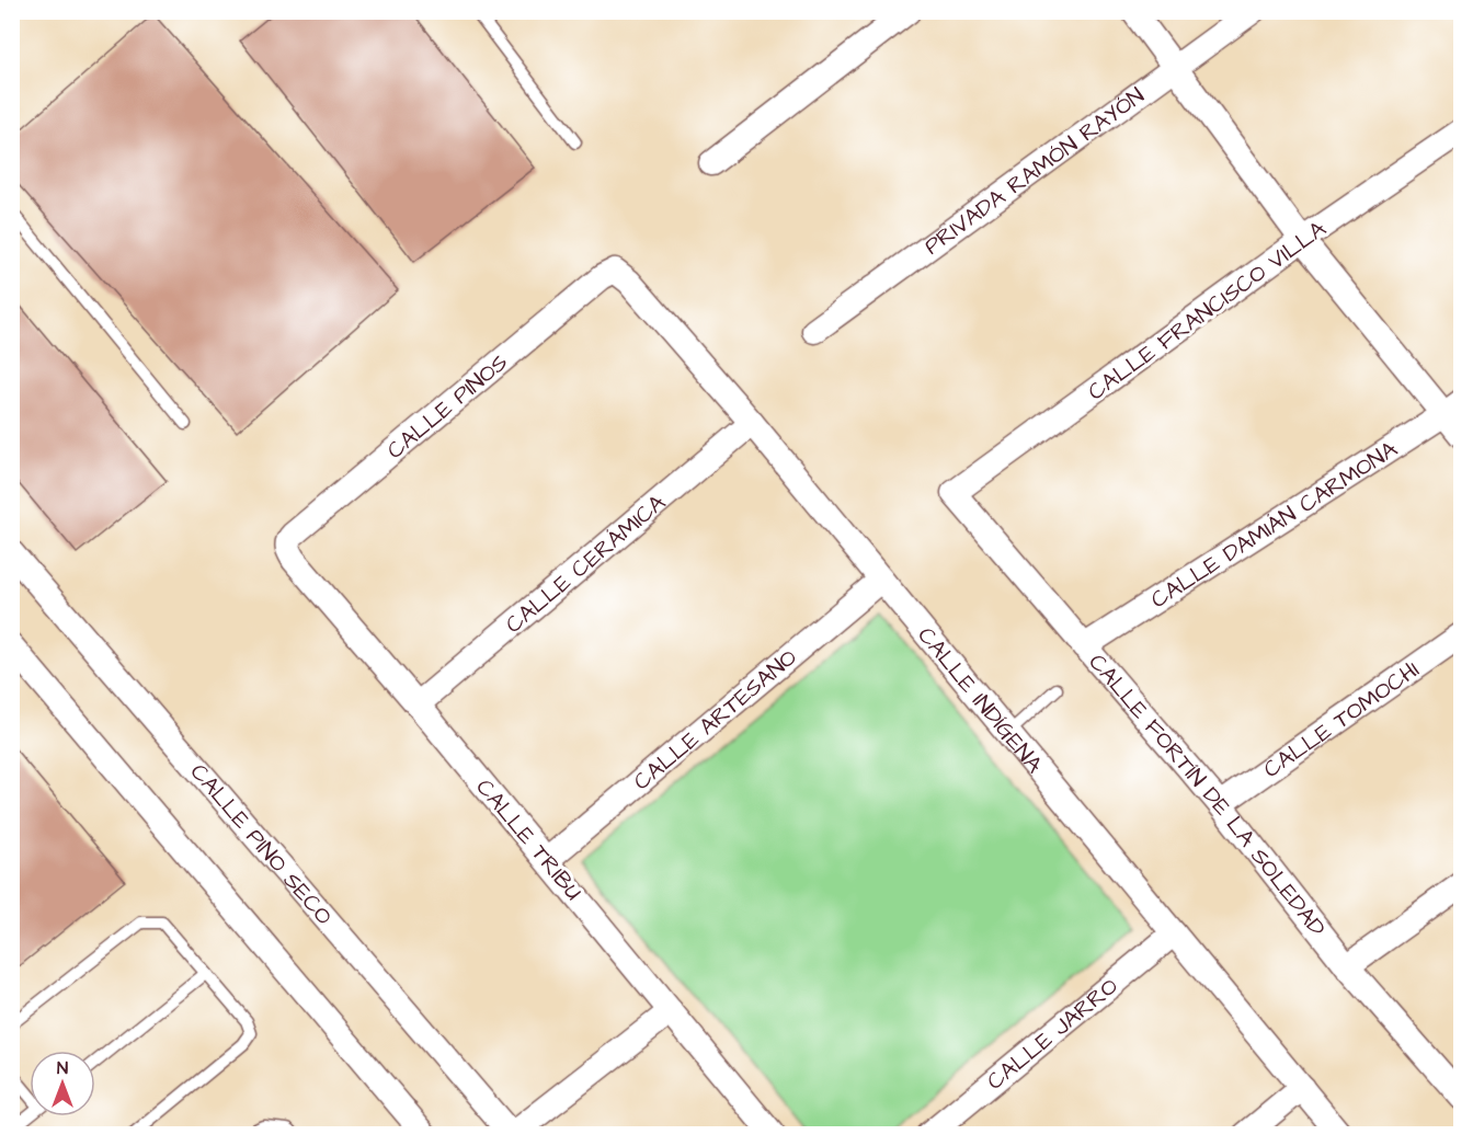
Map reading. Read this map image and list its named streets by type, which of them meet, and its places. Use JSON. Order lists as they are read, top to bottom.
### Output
{
  "streets": {
    "street": [
      "PRIVADA RAMÓN RAYÓN",
      "CALLE FRANCISCO VILLA",
      "CALLE PINOS",
      "CALLE DAMIÁN CARMONA",
      "CALLE CERÁMICA",
      "CALLE INDÍGENA",
      "CALLE TOMOCHI",
      "CALLE ARTESANO",
      "CALLE FORTÍN DE LA SOLEDAD",
      "CALLE TRIBU",
      "CALLE PINO SECO",
      "CALLE JARRO"
    ]
  },
  "crossings": [
    ["CALLE FRANCISCO VILLA", "CALLE FORTÍN DE LA SOLEDAD"],
    ["CALLE PINOS", "CALLE INDÍGENA"],
    ["CALLE PINOS", "CALLE TRIBU"],
    ["CALLE DAMIÁN CARMONA", "CALLE FORTÍN DE LA SOLEDAD"],
    ["CALLE CERÁMICA", "CALLE INDÍGENA"],
    ["CALLE CERÁMICA", "CALLE TRIBU"],
    ["CALLE INDÍGENA", "CALLE ARTESANO"],
    ["CALLE INDÍGENA", "CALLE JARRO"],
    ["CALLE TOMOCHI", "CALLE FORTÍN DE LA SOLEDAD"],
    ["CALLE ARTESANO", "CALLE TRIBU"]
  ],
  "north": "top"
}
